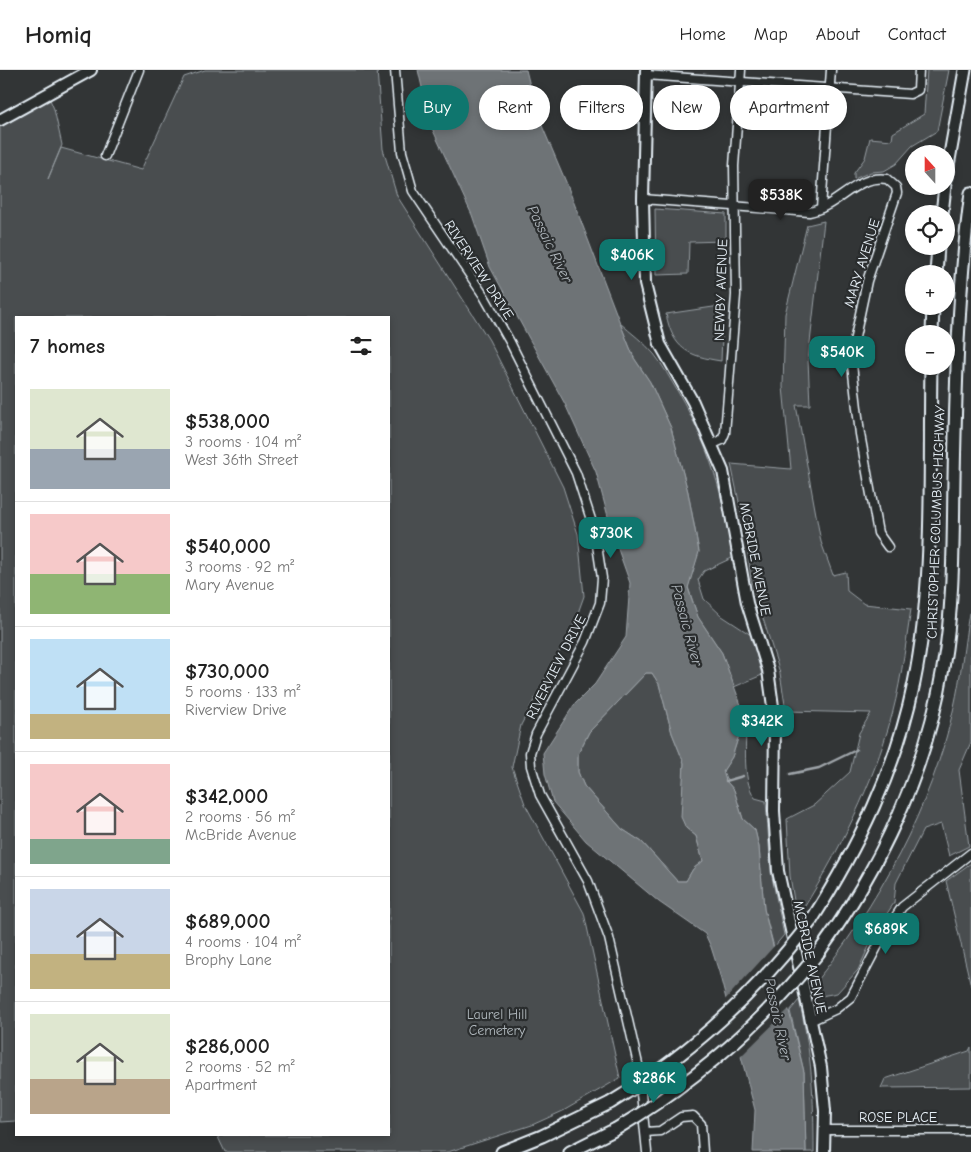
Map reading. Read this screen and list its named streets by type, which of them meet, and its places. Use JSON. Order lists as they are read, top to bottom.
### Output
{
  "streets": {
    "highway": ["CHRISTOPHER COLUMBUS HIGHWAY"],
    "main road": ["MCBRIDE AVENUE"],
    "street": [
      "MARY AVENUE",
      "RIVERVIEW DRIVE",
      "NEWBY AVENUE",
      "ROSE PLACE"
    ]
  },
  "crossings": [
    ["NEWBY AVENUE", "MCBRIDE AVENUE"],
    ["MCBRIDE AVENUE", "ROSE PLACE"]
  ],
  "water": ["Passaic River"],
  "parks": ["Laurel Hill Cemetery"],
  "north": "top",
  "page": {
    "header": "Homiq",
    "nav": [
      "Home",
      "Map",
      "About",
      "Contact"
    ],
    "chip": [
      "Buy",
      "Rent",
      "Filters",
      "New",
      "Apartment"
    ],
    "map_buttons": ["+", "−"],
    "price": [
      "$538K",
      "$406K",
      "$540K",
      "$730K",
      "$342K",
      "$689K",
      "$286K"
    ],
    "heading": "7 homes",
    "list": [
      {
        "name": "$538,000",
        "note": "3 rooms · 104 m² · West 36th Street"
      },
      {
        "name": "$540,000",
        "note": "3 rooms · 92 m² · Mary Avenue"
      },
      {
        "name": "$730,000",
        "note": "5 rooms · 133 m² · Riverview Drive"
      },
      {
        "name": "$342,000",
        "note": "2 rooms · 56 m² · McBride Avenue"
      },
      {
        "name": "$689,000",
        "note": "4 rooms · 104 m² · Brophy Lane"
      },
      {
        "name": "$286,000",
        "note": "2 rooms · 52 m² · Apartment"
      }
    ]
  }
}
